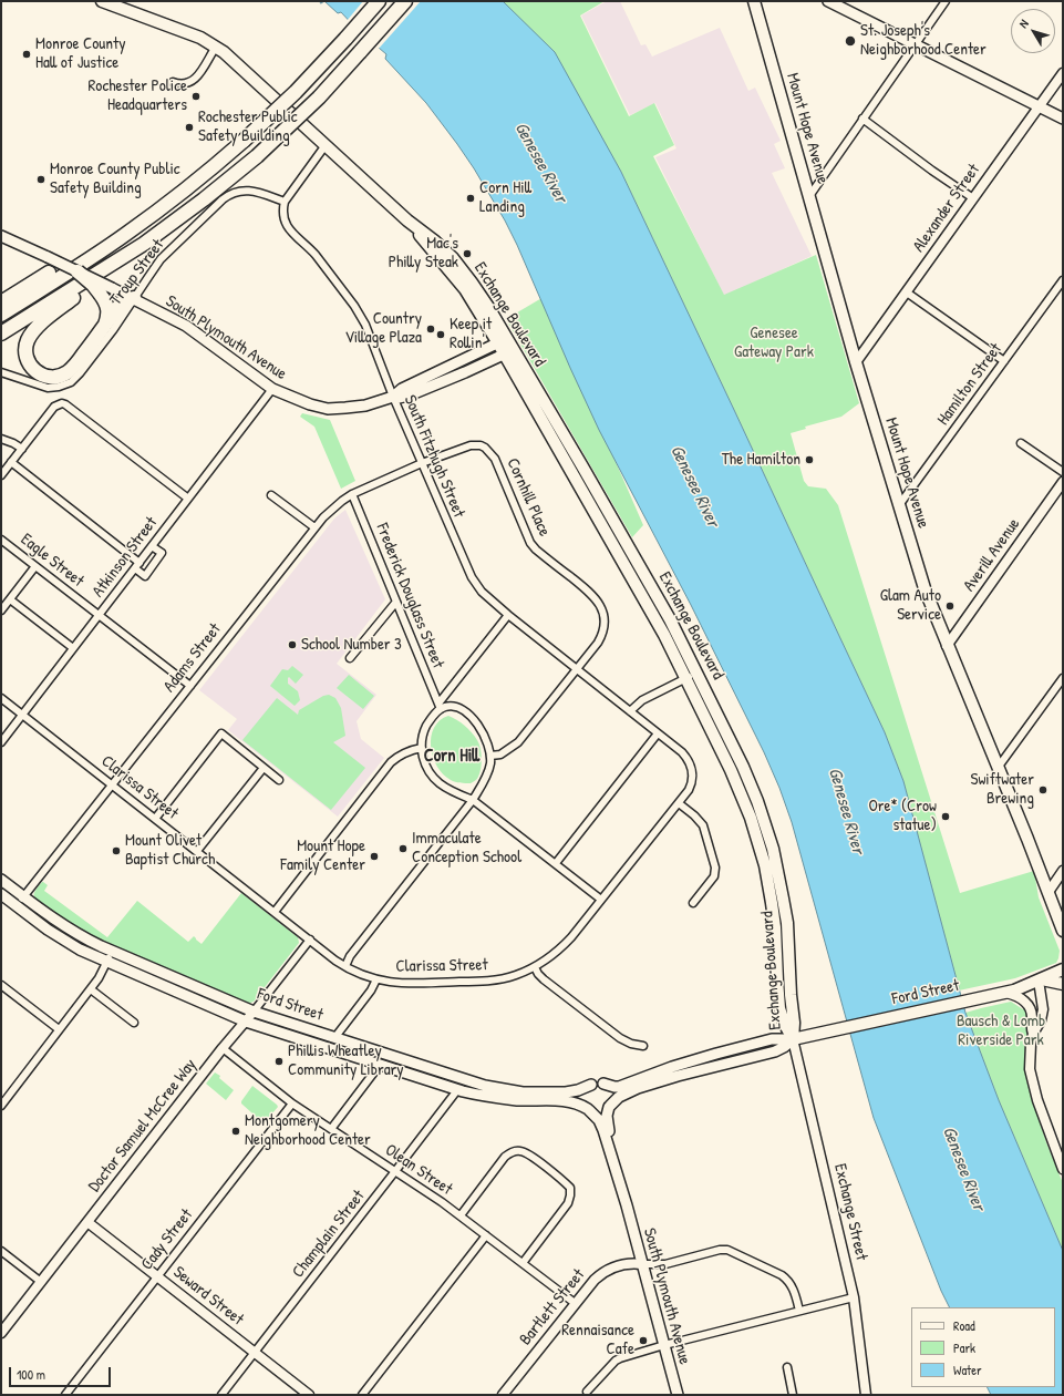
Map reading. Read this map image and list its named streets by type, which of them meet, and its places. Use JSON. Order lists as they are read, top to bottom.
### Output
{
  "streets": {
    "main road": [
      "Mount Hope Avenue",
      "Exchange Boulevard",
      "South Plymouth Avenue",
      "Ford Street"
    ],
    "street": [
      "Alexander Street",
      "Troup Street",
      "Hamilton Street",
      "South Fitzhugh Street",
      "Cornhill Place",
      "Averill Avenue",
      "Atkinson Street",
      "Eagle Street",
      "Frederick Douglass Street",
      "Adams Street",
      "Clarissa Street",
      "Doctor Samuel McCree Way",
      "Olean Street",
      "Exchange Street",
      "Champlain Street",
      "Cady Street",
      "Seward Street",
      "Bartlett Street"
    ]
  },
  "crossings": [
    ["Mount Hope Avenue", "Alexander Street"],
    ["Mount Hope Avenue", "Hamilton Street"],
    ["Mount Hope Avenue", "Averill Avenue"],
    ["Troup Street", "South Plymouth Avenue"],
    ["Troup Street", "South Fitzhugh Street"],
    ["Exchange Boulevard", "South Plymouth Avenue"],
    ["Exchange Boulevard", "Ford Street"],
    ["Exchange Boulevard", "Exchange Street"],
    ["South Plymouth Avenue", "South Fitzhugh Street"],
    ["South Plymouth Avenue", "Atkinson Street"],
    ["South Plymouth Avenue", "Ford Street"],
    ["South Plymouth Avenue", "Bartlett Street"],
    ["South Fitzhugh Street", "Cornhill Place"],
    ["South Fitzhugh Street", "Adams Street"],
    ["South Fitzhugh Street", "Clarissa Street"],
    ["Cornhill Place", "Frederick Douglass Street"],
    ["Cornhill Place", "Adams Street"],
    ["Atkinson Street", "Eagle Street"],
    ["Atkinson Street", "Clarissa Street"],
    ["Eagle Street", "Adams Street"],
    ["Frederick Douglass Street", "Adams Street"],
    ["Adams Street", "Clarissa Street"],
    ["Adams Street", "Ford Street"],
    ["Clarissa Street", "Doctor Samuel McCree Way"],
    ["Ford Street", "Doctor Samuel McCree Way"],
    ["Ford Street", "Exchange Street"],
    ["Ford Street", "Champlain Street"],
    ["Doctor Samuel McCree Way", "Olean Street"],
    ["Doctor Samuel McCree Way", "Seward Street"],
    ["Olean Street", "Champlain Street"],
    ["Olean Street", "Cady Street"],
    ["Olean Street", "Bartlett Street"],
    ["Champlain Street", "Seward Street"],
    ["Cady Street", "Seward Street"]
  ],
  "districts": ["Corn Hill"],
  "water": ["Genesee River"],
  "parks": ["Genesee Gateway Park", "Bausch & Lomb Riverside Park"],
  "places": [
    "St. Joseph's Neighborhood Center",
    "Monroe County Hall of Justice",
    "Rochester Police Headquarters",
    "Rochester Public Safety Building",
    "Monroe County Public Safety Building",
    "Corn Hill Landing",
    "Mac's Philly Steak",
    "Country Village Plaza",
    "Keep it Rollin'",
    "The Hamilton",
    "Glam Auto Service",
    "School Number 3",
    "Swiftwater Brewing",
    "Ore* (Crow statue)",
    "Immaculate Conception School",
    "Mount Olivet Baptist Church",
    "Mount Hope Family Center",
    "Phillis Wheatley Community Library",
    "Montgomery Neighborhood Center",
    "Rennaisance Cafe"
  ],
  "legend": ["Road", "Park", "Water"],
  "scale_bar": "100 m",
  "north": "top left"
}
